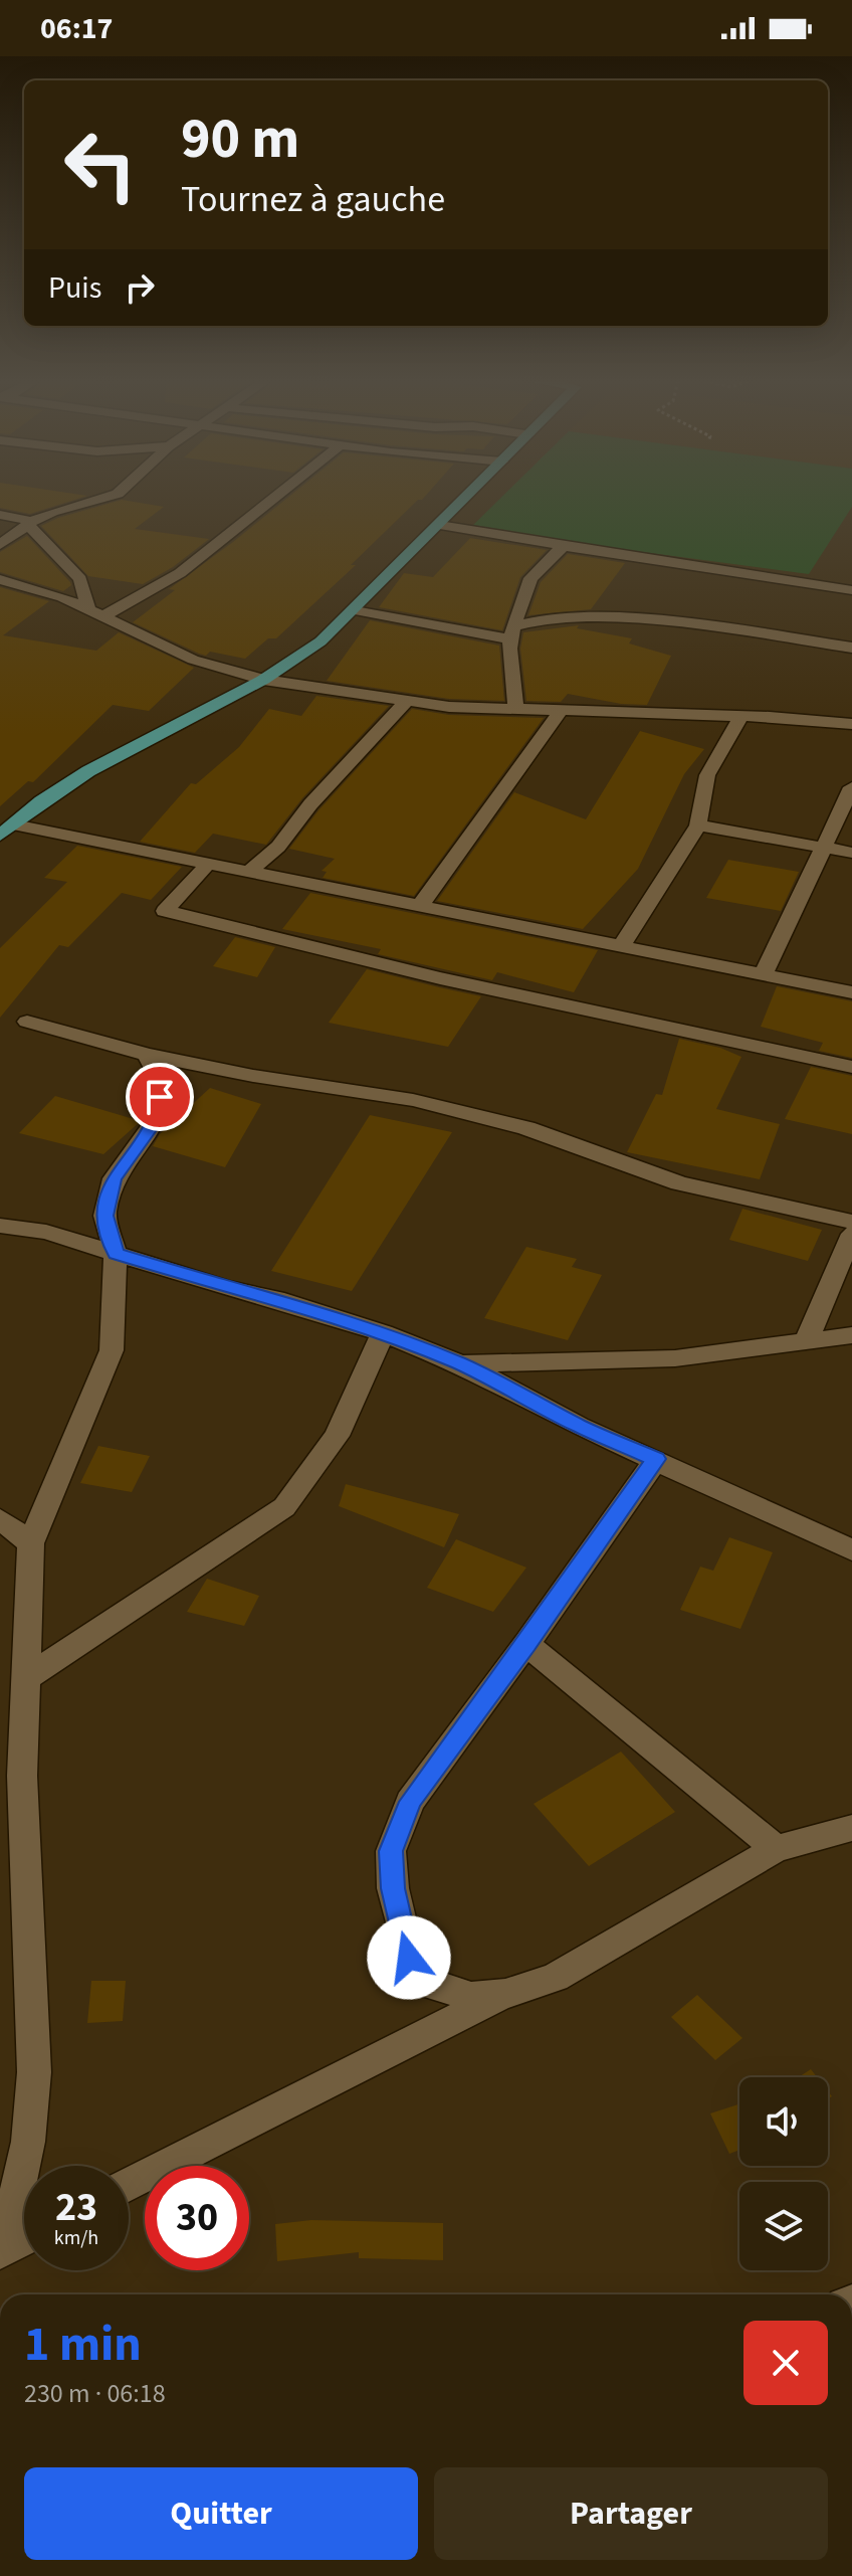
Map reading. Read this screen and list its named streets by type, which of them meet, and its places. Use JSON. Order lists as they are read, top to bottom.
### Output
{
  "page": {
    "status": "06:17",
    "turn": ["90 m", "Tournez à gauche"],
    "then": "Puis",
    "speed": "23 km/h",
    "limit": "30",
    "heading": ["1 min", "230 m · 06:18"],
    "buttons": ["Quitter", "Partager"]
  }
}
